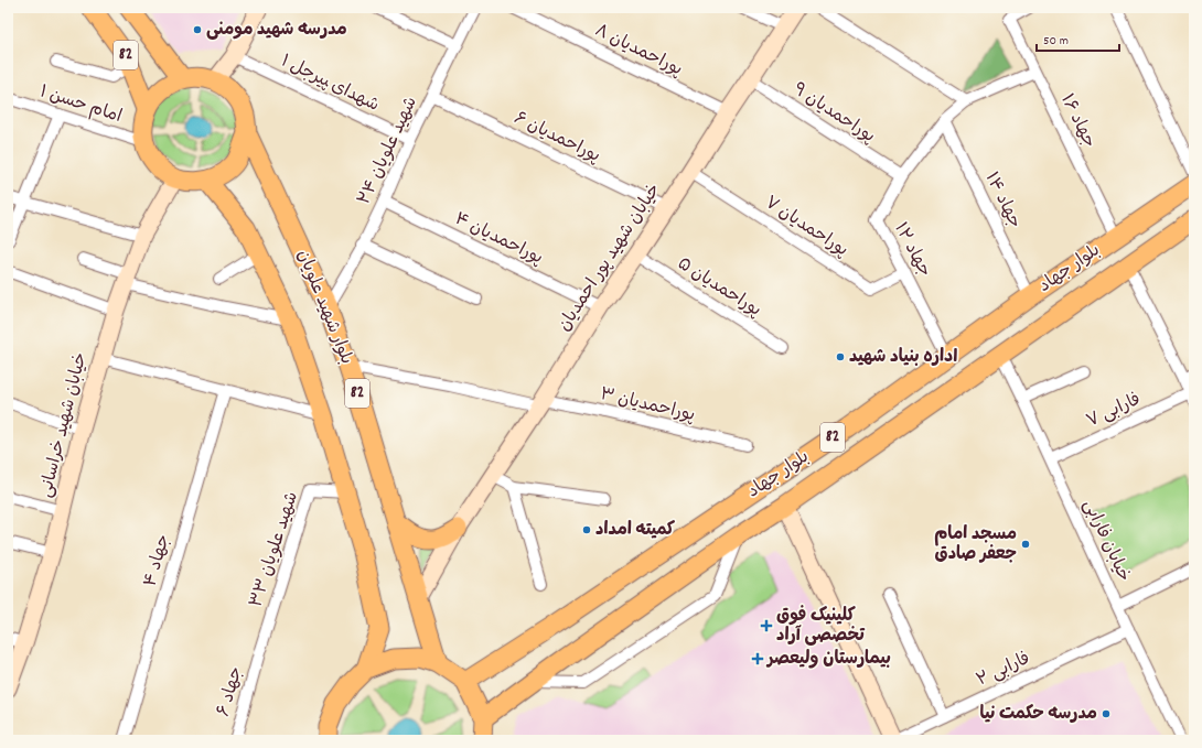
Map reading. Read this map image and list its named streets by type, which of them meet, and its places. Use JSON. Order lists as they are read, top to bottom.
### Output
{
  "streets": {
    "main road": ["82", "بلوار جهاد", "بلوار شهید علویان"],
    "street": [
      "پوراحمدیان ۸",
      "شهدای ‍‍‍‍‍‍پیرجل ۱",
      "امام حسن ۱",
      "پوراحمدیان ۹",
      "جهاد ۱۶",
      "پوراحمدیان ۶",
      "شهید علویان ۲۴",
      "جهاد ۱۴",
      "پوراحمدیان ۷",
      "پوراحمدیان ۴",
      "جهاد ۱۲",
      "خیابان شهید پور احمدیان",
      "پوراحمدیان ۵",
      "پوراحمدیان ۳",
      "فارابی ۷",
      "خیابان شهید خراسانی",
      "خیابان فارابی",
      "شهید علویان ۳۳",
      "جهاد ۴",
      "فارابی ۲",
      "جهاد ۶"
    ]
  },
  "crossings": [
    ["پوراحمدیان ۸", "خیابان شهید پور احمدیان"],
    ["82", "امام حسن ۱"],
    ["82", "بلوار جهاد"],
    ["82", "بلوار شهید علویان"],
    ["82", "خیابان شهید خراسانی"],
    ["شهدای ‍‍‍‍‍‍پیرجل ۱", "شهید علویان ۲۴"],
    ["امام حسن ۱", "بلوار شهید علویان"],
    ["امام حسن ۱", "خیابان شهید خراسانی"],
    ["پوراحمدیان ۹", "جهاد ۱۲"],
    ["پوراحمدیان ۹", "خیابان شهید پور احمدیان"],
    ["جهاد ۱۶", "جهاد ۱۲"],
    ["جهاد ۱۶", "بلوار جهاد"],
    ["پوراحمدیان ۶", "شهید علویان ۲۴"],
    ["پوراحمدیان ۶", "خیابان شهید پور احمدیان"],
    ["شهید علویان ۲۴", "پوراحمدیان ۴"],
    ["شهید علویان ۲۴", "بلوار شهید علویان"],
    ["جهاد ۱۴", "جهاد ۱۲"],
    ["جهاد ۱۴", "بلوار جهاد"],
    ["پوراحمدیان ۷", "جهاد ۱۲"],
    ["پوراحمدیان ۷", "خیابان شهید پور احمدیان"],
    ["پوراحمدیان ۴", "خیابان شهید پور احمدیان"],
    ["جهاد ۱۲", "بلوار جهاد"],
    ["خیابان شهید پور احمدیان", "پوراحمدیان ۵"],
    ["خیابان شهید پور احمدیان", "بلوار شهید علویان"],
    ["خیابان شهید پور احمدیان", "پوراحمدیان ۳"],
    ["بلوار جهاد", "خیابان فارابی"],
    ["بلوار شهید علویان", "پوراحمدیان ۳"],
    ["بلوار شهید علویان", "خیابان شهید خراسانی"],
    ["بلوار شهید علویان", "شهید علویان ۳۳"],
    ["فارابی ۷", "خیابان فارابی"],
    ["خیابان فارابی", "فارابی ۲"],
    ["شهید علویان ۳۳", "جهاد ۶"]
  ],
  "places": {
    "other": [
      "مدرسه شهید مومنی",
      "اداره بنیاد شهید",
      "کمیته امداد",
      "مسجد امام جعفر صادق",
      "مدرسه حکمت نیا"
    ],
    "health": ["کلینیک فوق تخصصی آراد", "بیمارستان ولیعصر"]
  },
  "scale_bar": "50 m"
}
